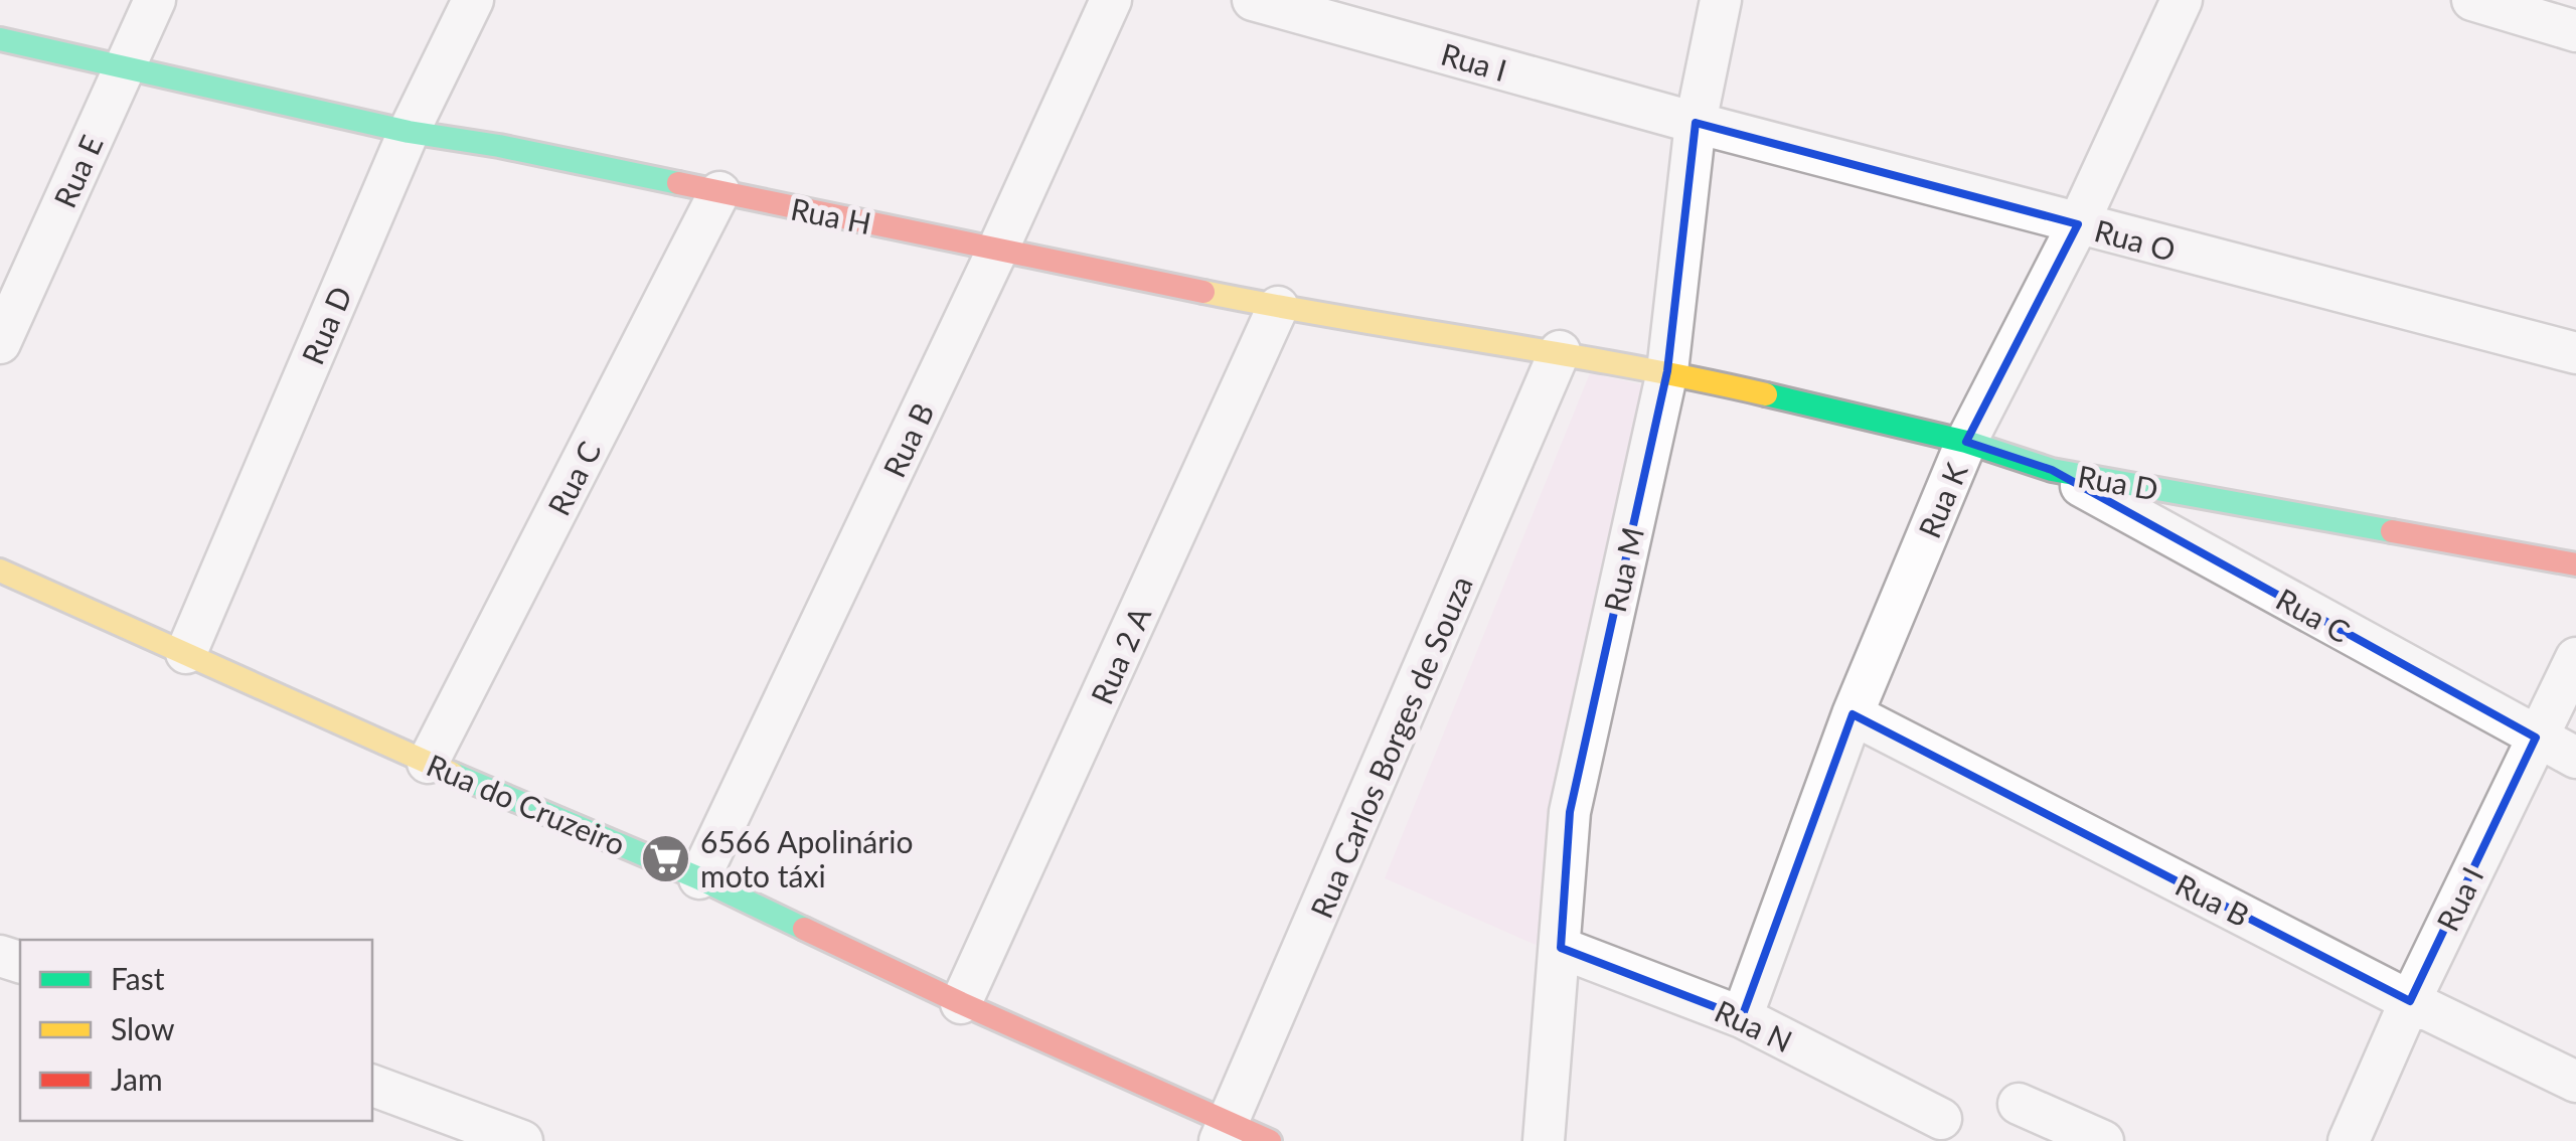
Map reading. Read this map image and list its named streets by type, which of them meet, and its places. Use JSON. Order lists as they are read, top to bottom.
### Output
{
  "streets": {
    "street": [
      "Rua I",
      "Rua E",
      "Rua H",
      "Rua O",
      "Rua D",
      "Rua B",
      "Rua C",
      "Rua K",
      "Rua M",
      "Rua 2 A",
      "Rua Carlos Borges de Souza",
      "Rua do Cruzeiro",
      "Rua N"
    ]
  },
  "crossings": [
    ["Rua I", "Rua O"],
    ["Rua I", "Rua B"],
    ["Rua I", "Rua C"],
    ["Rua I", "Rua M"],
    ["Rua E", "Rua H"],
    ["Rua H", "Rua D"],
    ["Rua H", "Rua B"],
    ["Rua H", "Rua C"],
    ["Rua H", "Rua M"],
    ["Rua H", "Rua 2 A"],
    ["Rua H", "Rua Carlos Borges de Souza"],
    ["Rua O", "Rua K"],
    ["Rua O", "Rua M"],
    ["Rua D", "Rua C"],
    ["Rua D", "Rua K"],
    ["Rua D", "Rua M"],
    ["Rua D", "Rua do Cruzeiro"],
    ["Rua B", "Rua K"],
    ["Rua B", "Rua do Cruzeiro"],
    ["Rua C", "Rua do Cruzeiro"],
    ["Rua K", "Rua N"],
    ["Rua M", "Rua N"],
    ["Rua 2 A", "Rua do Cruzeiro"],
    ["Rua Carlos Borges de Souza", "Rua do Cruzeiro"]
  ],
  "places": {
    "supermarket": ["6566 Apolinário moto táxi"]
  },
  "legend": ["Fast", "Slow", "Jam"]
}
